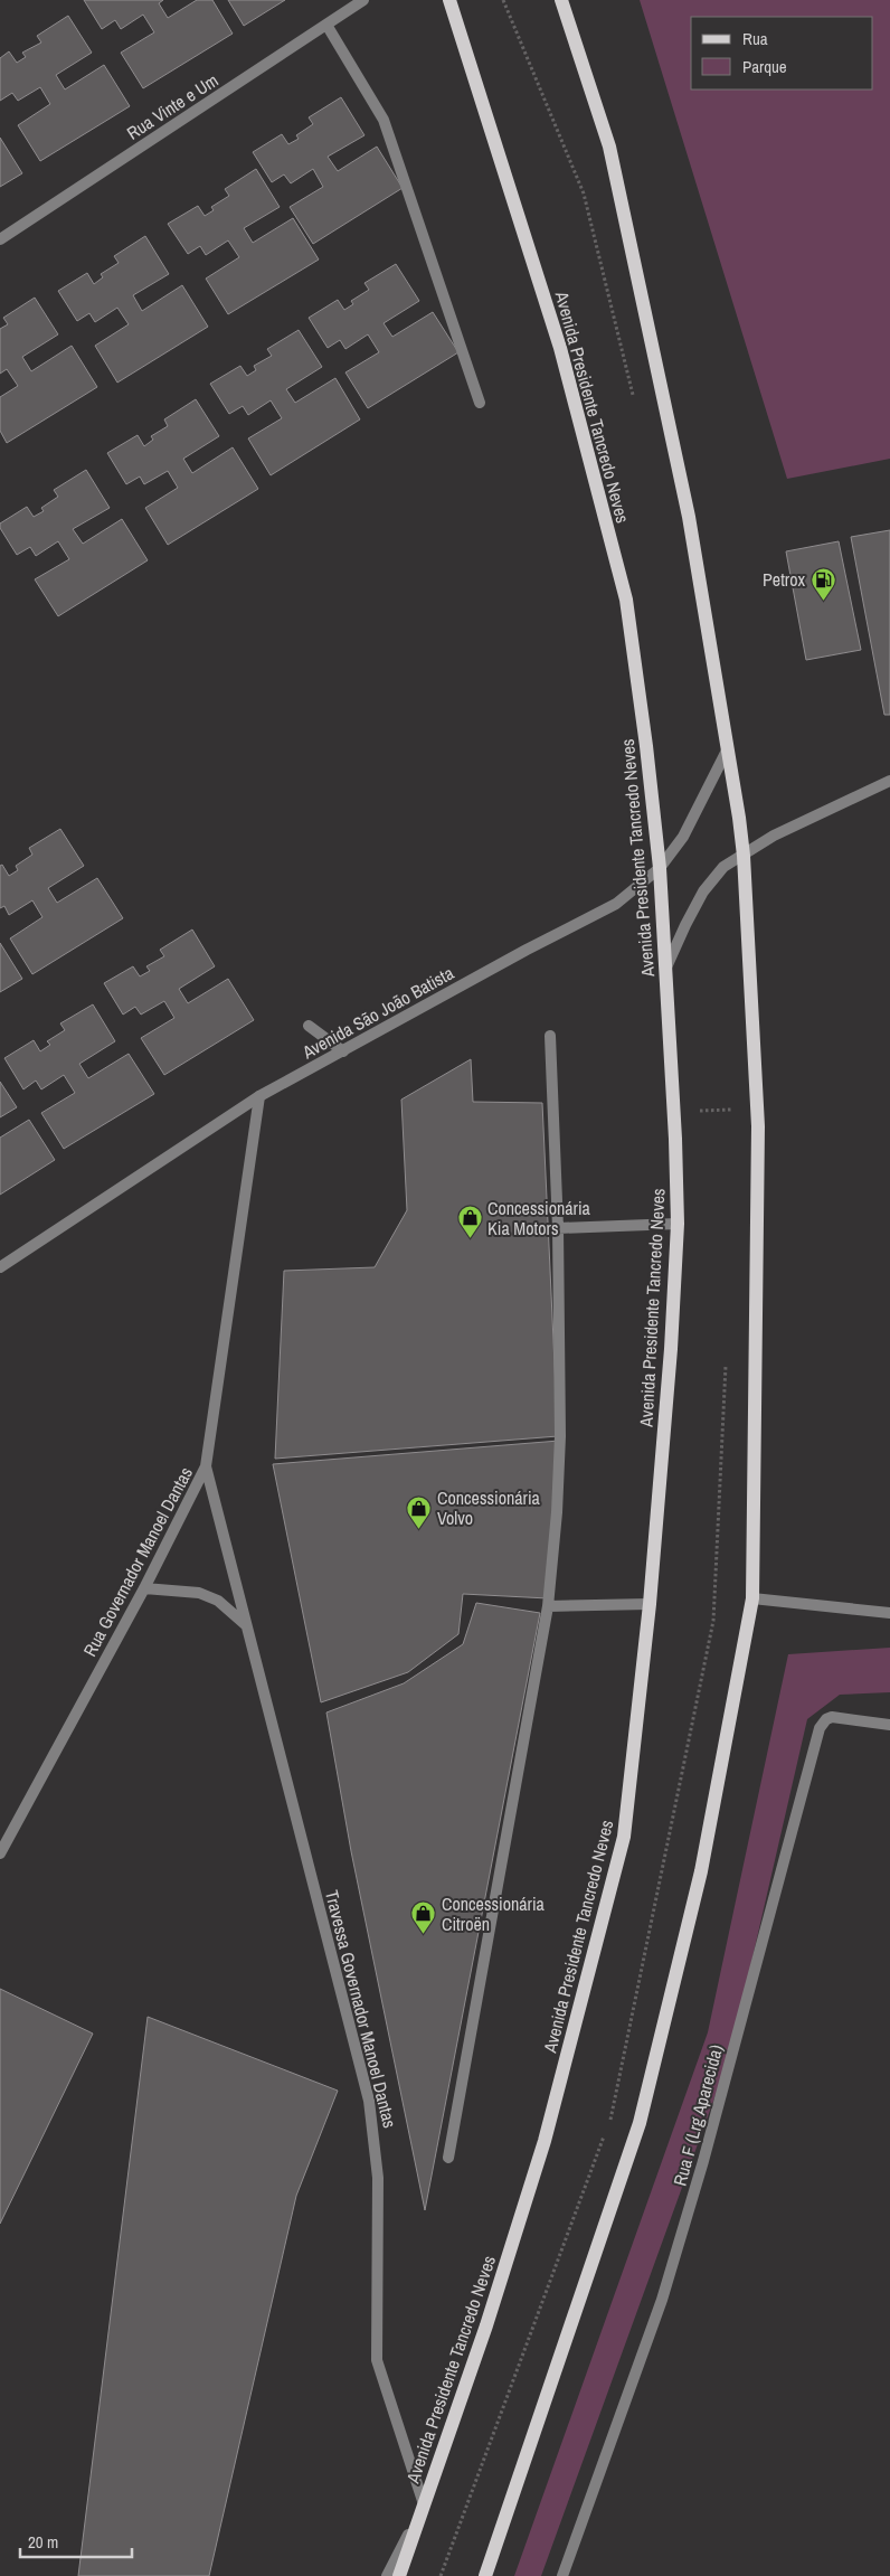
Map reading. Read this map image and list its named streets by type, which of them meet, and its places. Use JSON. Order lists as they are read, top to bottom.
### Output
{
  "streets": {
    "main road": ["Avenida Presidente Tancredo Neves"],
    "street": [
      "Rua Vinte e Um",
      "Avenida São João Batista",
      "Rua Governador Manoel Dantas",
      "Travessa Governador Manoel Dantas",
      "Rua F (Lrg Aparecida)"
    ]
  },
  "crossings": [
    ["Avenida Presidente Tancredo Neves", "Avenida São João Batista"],
    ["Avenida Presidente Tancredo Neves", "Travessa Governador Manoel Dantas"],
    ["Avenida São João Batista", "Rua Governador Manoel Dantas"],
    ["Rua Governador Manoel Dantas", "Travessa Governador Manoel Dantas"]
  ],
  "places": {
    "fuel station": ["Petrox"],
    "shop": ["Concessionária Kia Motors", "Concessionária Volvo", "Concessionária Citroën"]
  },
  "legend": ["Rua", "Parque"],
  "scale_bar": "20 m"
}
